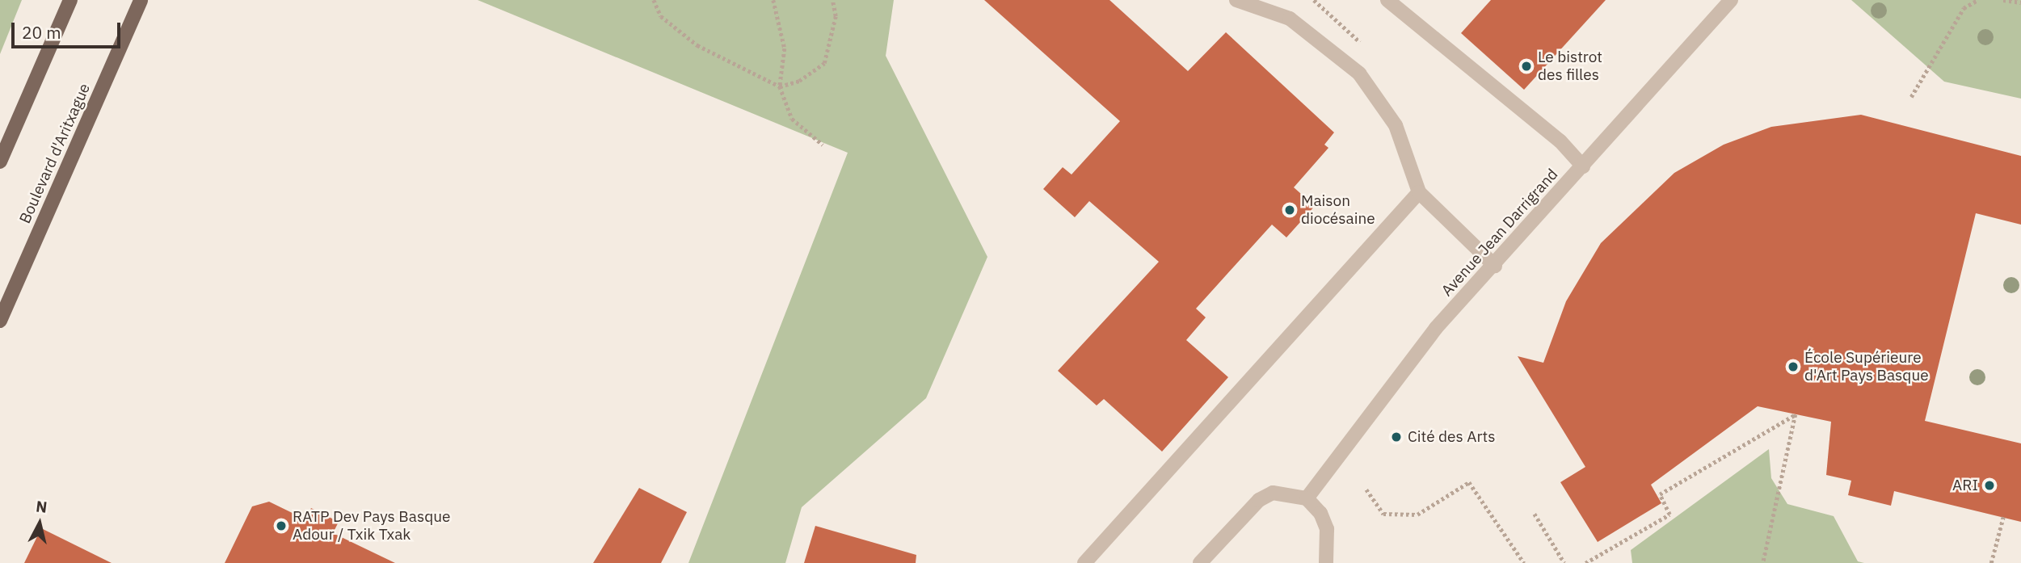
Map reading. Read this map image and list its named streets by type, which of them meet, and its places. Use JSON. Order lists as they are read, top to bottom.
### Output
{
  "streets": {
    "main road": ["Boulevard d'Aritxague"],
    "street": ["Avenue Jean Darrigrand"]
  },
  "places": [
    "Le bistrot des filles",
    "Maison diocésaine",
    "École Supérieure d'Art Pays Basque",
    "Cité des Arts",
    "ARI",
    "RATP Dev Pays Basque Adour / Txik Txak"
  ],
  "scale_bar": "20 m",
  "north": "top"
}
